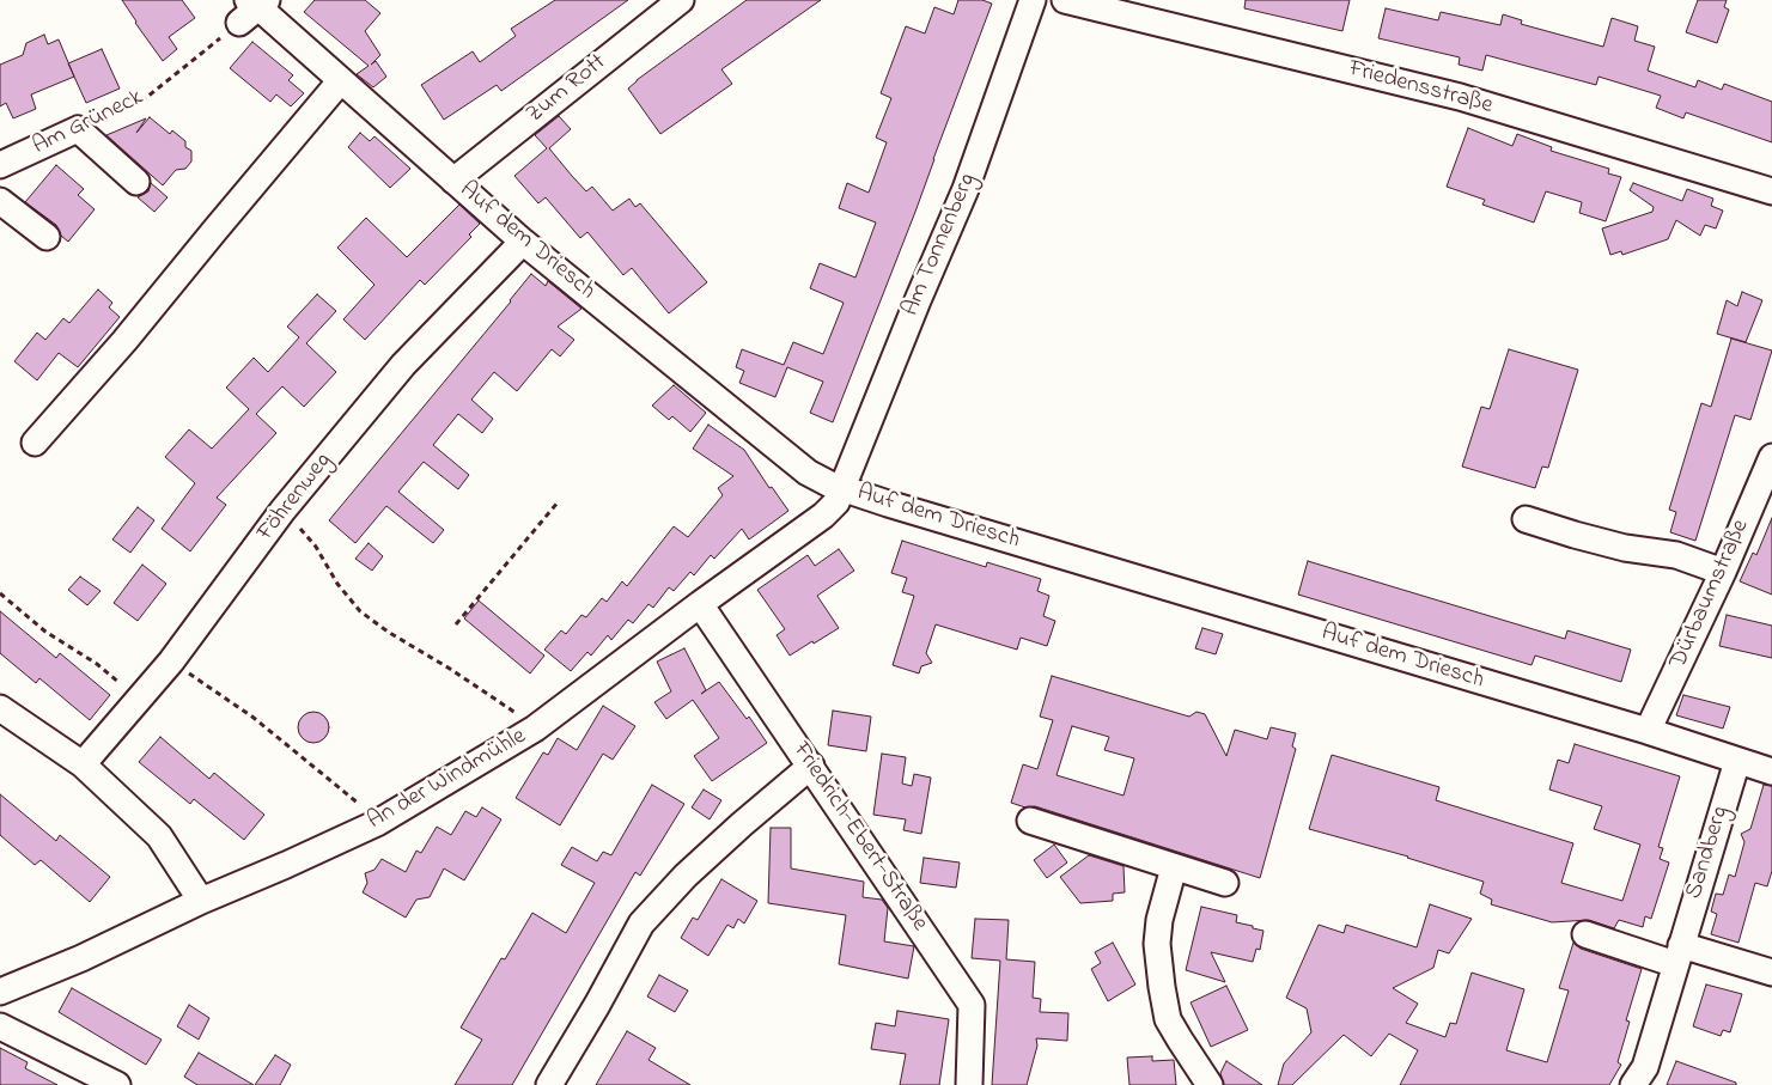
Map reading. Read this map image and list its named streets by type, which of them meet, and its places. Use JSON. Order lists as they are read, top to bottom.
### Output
{
  "streets": {
    "street": [
      "Friedensstraße",
      "Zum Rott",
      "Am Grüneck",
      "Auf dem Driesch",
      "Am Tonnenberg",
      "Föhrenweg",
      "Dürbaumstraße",
      "An der Windmühle",
      "Friedrich-Ebert-Straße",
      "Sandberg"
    ]
  },
  "crossings": [
    ["Zum Rott", "Auf dem Driesch"],
    ["Am Grüneck", "Auf dem Driesch"],
    ["Auf dem Driesch", "Am Tonnenberg"],
    ["Auf dem Driesch", "Föhrenweg"],
    ["Auf dem Driesch", "Dürbaumstraße"],
    ["Auf dem Driesch", "An der Windmühle"],
    ["Auf dem Driesch", "Sandberg"],
    ["Am Tonnenberg", "An der Windmühle"],
    ["An der Windmühle", "Friedrich-Ebert-Straße"]
  ]
}
